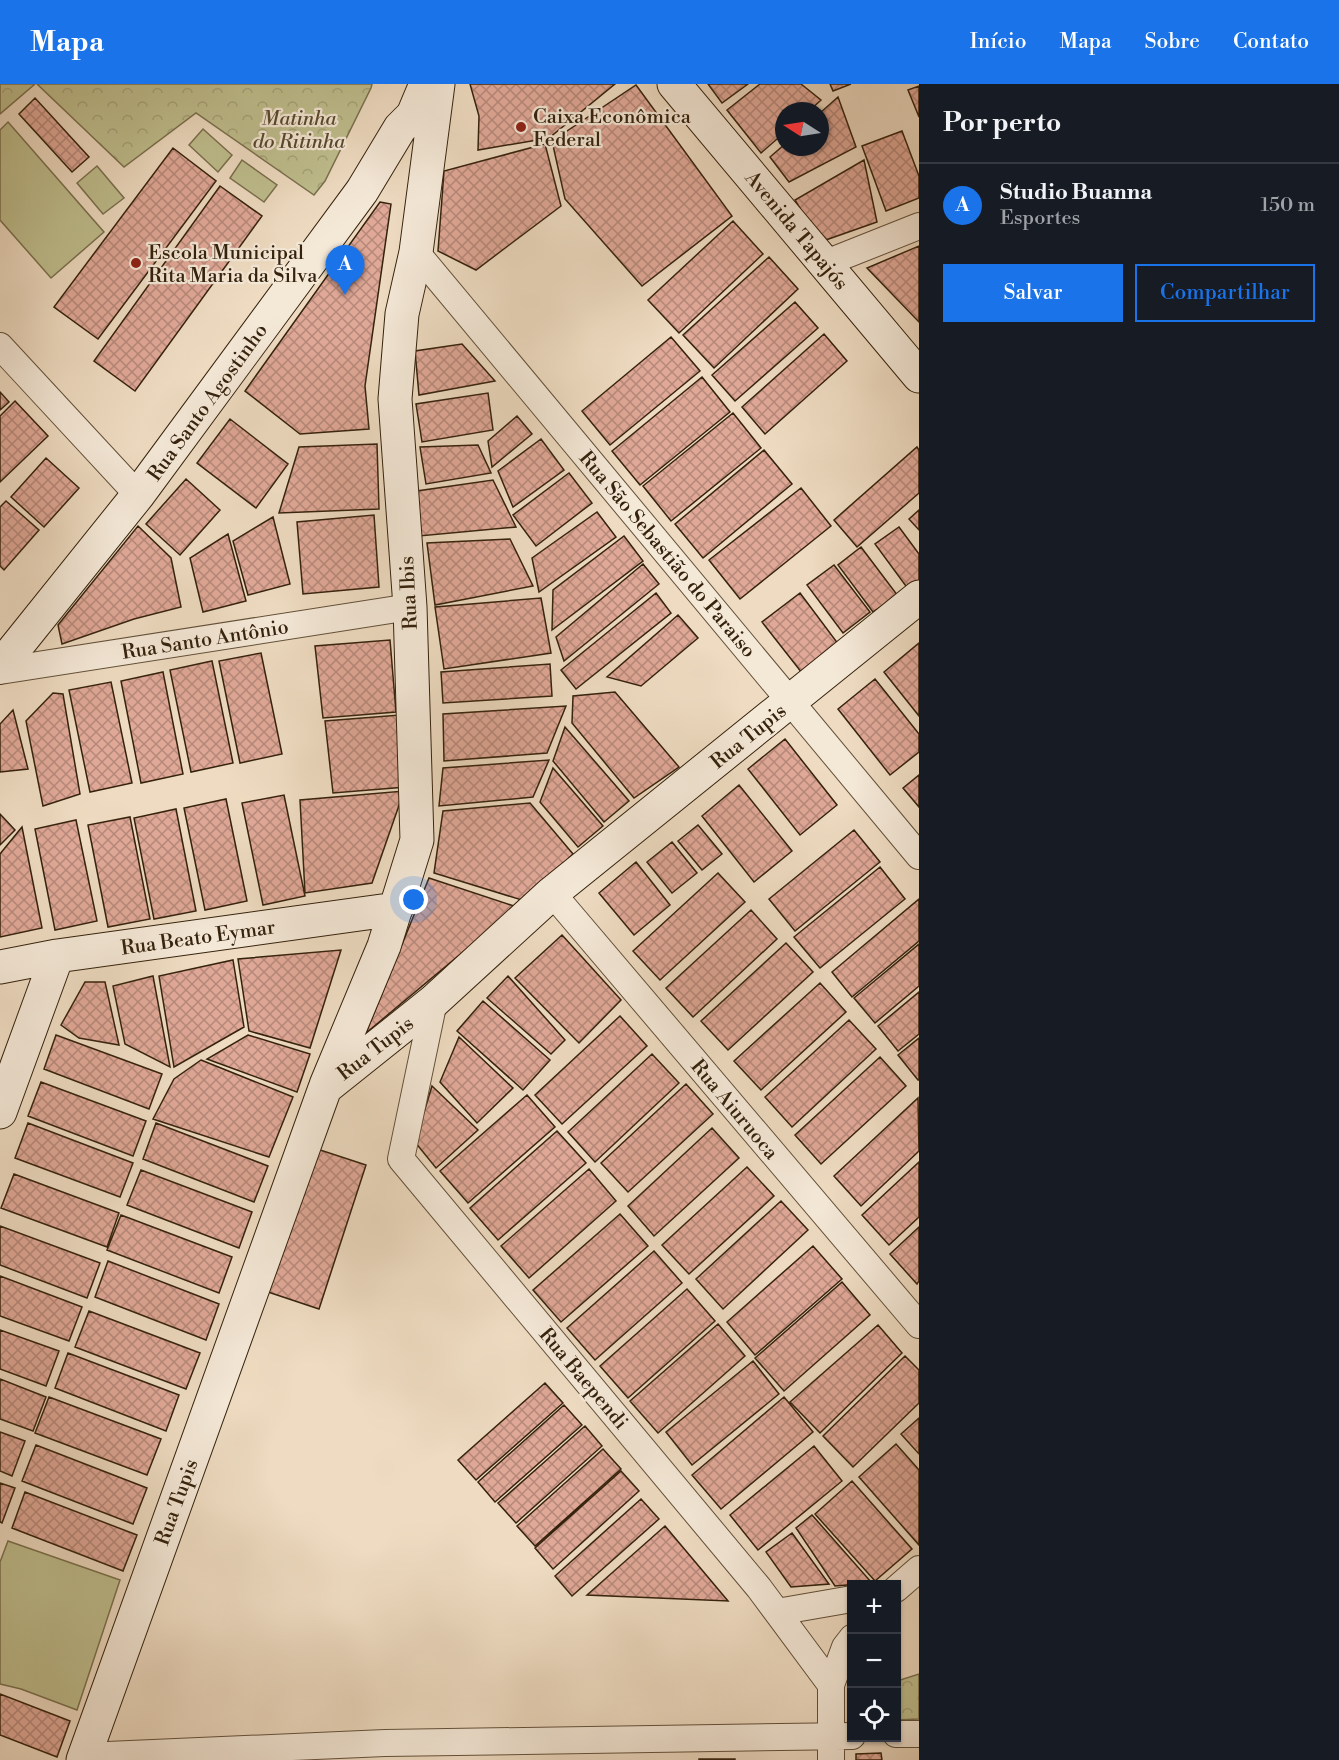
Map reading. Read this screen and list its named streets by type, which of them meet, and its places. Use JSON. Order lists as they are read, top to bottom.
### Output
{
  "streets": {
    "street": [
      "Avenida Tapajós",
      "Rua Santo Agostinho",
      "Rua São Sebastião do Paraiso",
      "Rua Ibis",
      "Rua Santo Antônio",
      "Rua Tupis",
      "Rua Beato Eymar",
      "Rua Aiuruoca",
      "Rua Baependi"
    ]
  },
  "crossings": [
    ["Rua Santo Agostinho", "Rua Santo Antônio"],
    ["Rua São Sebastião do Paraiso", "Rua Ibis"],
    ["Rua São Sebastião do Paraiso", "Rua Tupis"],
    ["Rua Ibis", "Rua Santo Antônio"],
    ["Rua Ibis", "Rua Tupis"],
    ["Rua Ibis", "Rua Beato Eymar"],
    ["Rua Tupis", "Rua Aiuruoca"],
    ["Rua Tupis", "Rua Baependi"]
  ],
  "parks": ["Matinha do Ritinha"],
  "places": ["Caixa Econômica Federal", "Escola Municipal Rita Maria da Silva"],
  "north": "left",
  "page": {
    "header": "Mapa",
    "nav": [
      "Início",
      "Mapa",
      "Sobre",
      "Contato"
    ],
    "heading": "Por perto",
    "list": [
      {
        "mark": "A",
        "name": "Studio Buanna",
        "note": "Esportes",
        "value": "150 m"
      }
    ],
    "pins": "A",
    "buttons": ["Salvar", "Compartilhar"],
    "map_buttons": ["+", "−"]
  }
}
